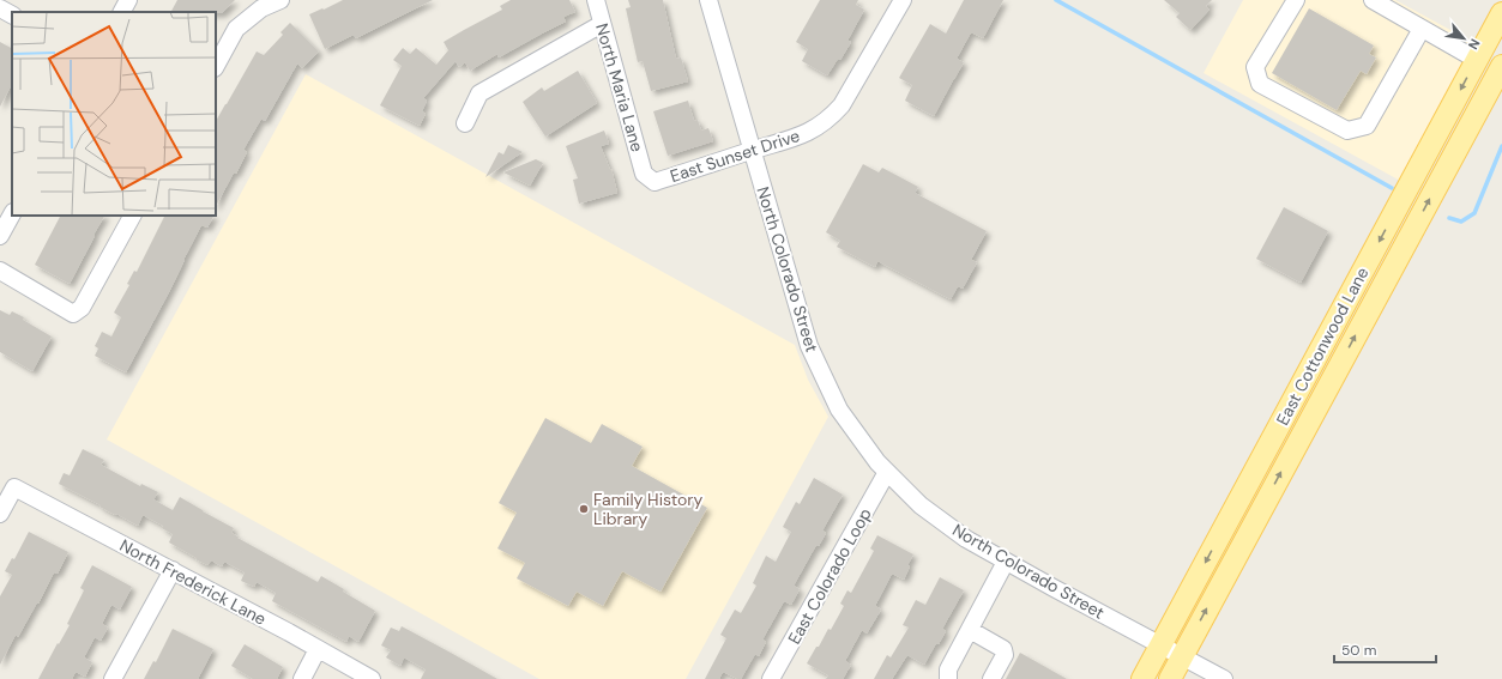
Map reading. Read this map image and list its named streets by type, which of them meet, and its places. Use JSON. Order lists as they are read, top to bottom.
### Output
{
  "streets": {
    "main road": ["East Cottonwood Lane"],
    "street": [
      "North Maria Lane",
      "East Sunset Drive",
      "North Colorado Street",
      "East Colorado Loop",
      "North Frederick Lane"
    ]
  },
  "crossings": [
    ["North Maria Lane", "East Sunset Drive"],
    ["East Sunset Drive", "North Colorado Street"],
    ["North Colorado Street", "East Cottonwood Lane"],
    ["North Colorado Street", "East Colorado Loop"]
  ],
  "places": ["Family History Library"],
  "scale_bar": "50 m",
  "north": "bottom right"
}
